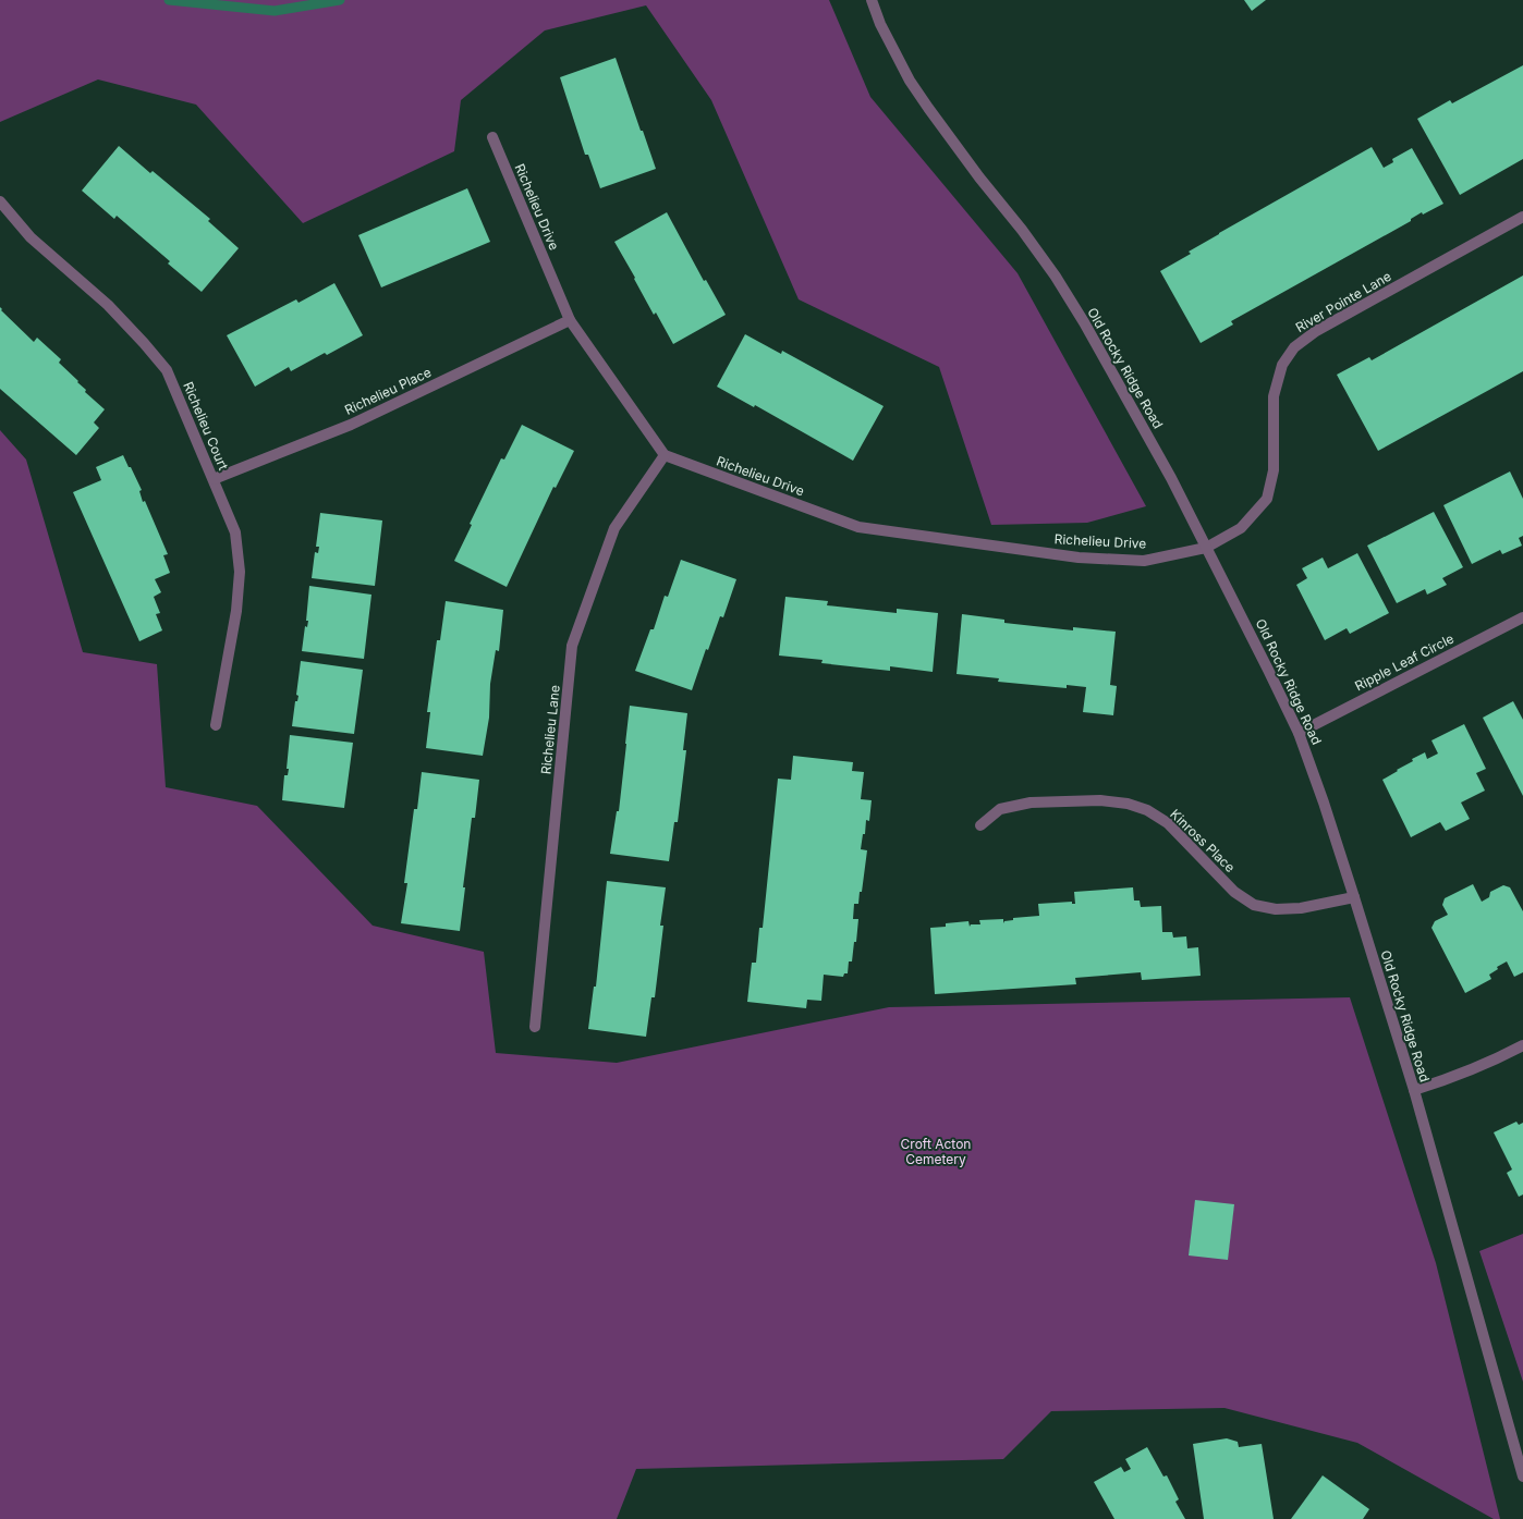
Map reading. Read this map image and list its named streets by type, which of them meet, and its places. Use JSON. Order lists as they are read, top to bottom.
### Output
{
  "streets": {
    "street": [
      "Richelieu Drive",
      "River Pointe Lane",
      "Old Rocky Ridge Road",
      "Richelieu Place",
      "Richelieu Court",
      "Ripple Leaf Circle",
      "Richelieu Lane",
      "Kinross Place"
    ]
  },
  "crossings": [
    ["Richelieu Drive", "River Pointe Lane"],
    ["Richelieu Drive", "Old Rocky Ridge Road"],
    ["Richelieu Drive", "Richelieu Place"],
    ["Richelieu Drive", "Richelieu Lane"],
    ["River Pointe Lane", "Old Rocky Ridge Road"],
    ["Old Rocky Ridge Road", "Ripple Leaf Circle"],
    ["Old Rocky Ridge Road", "Kinross Place"],
    ["Richelieu Place", "Richelieu Court"]
  ],
  "parks": ["Croft Acton Cemetery"]
}
